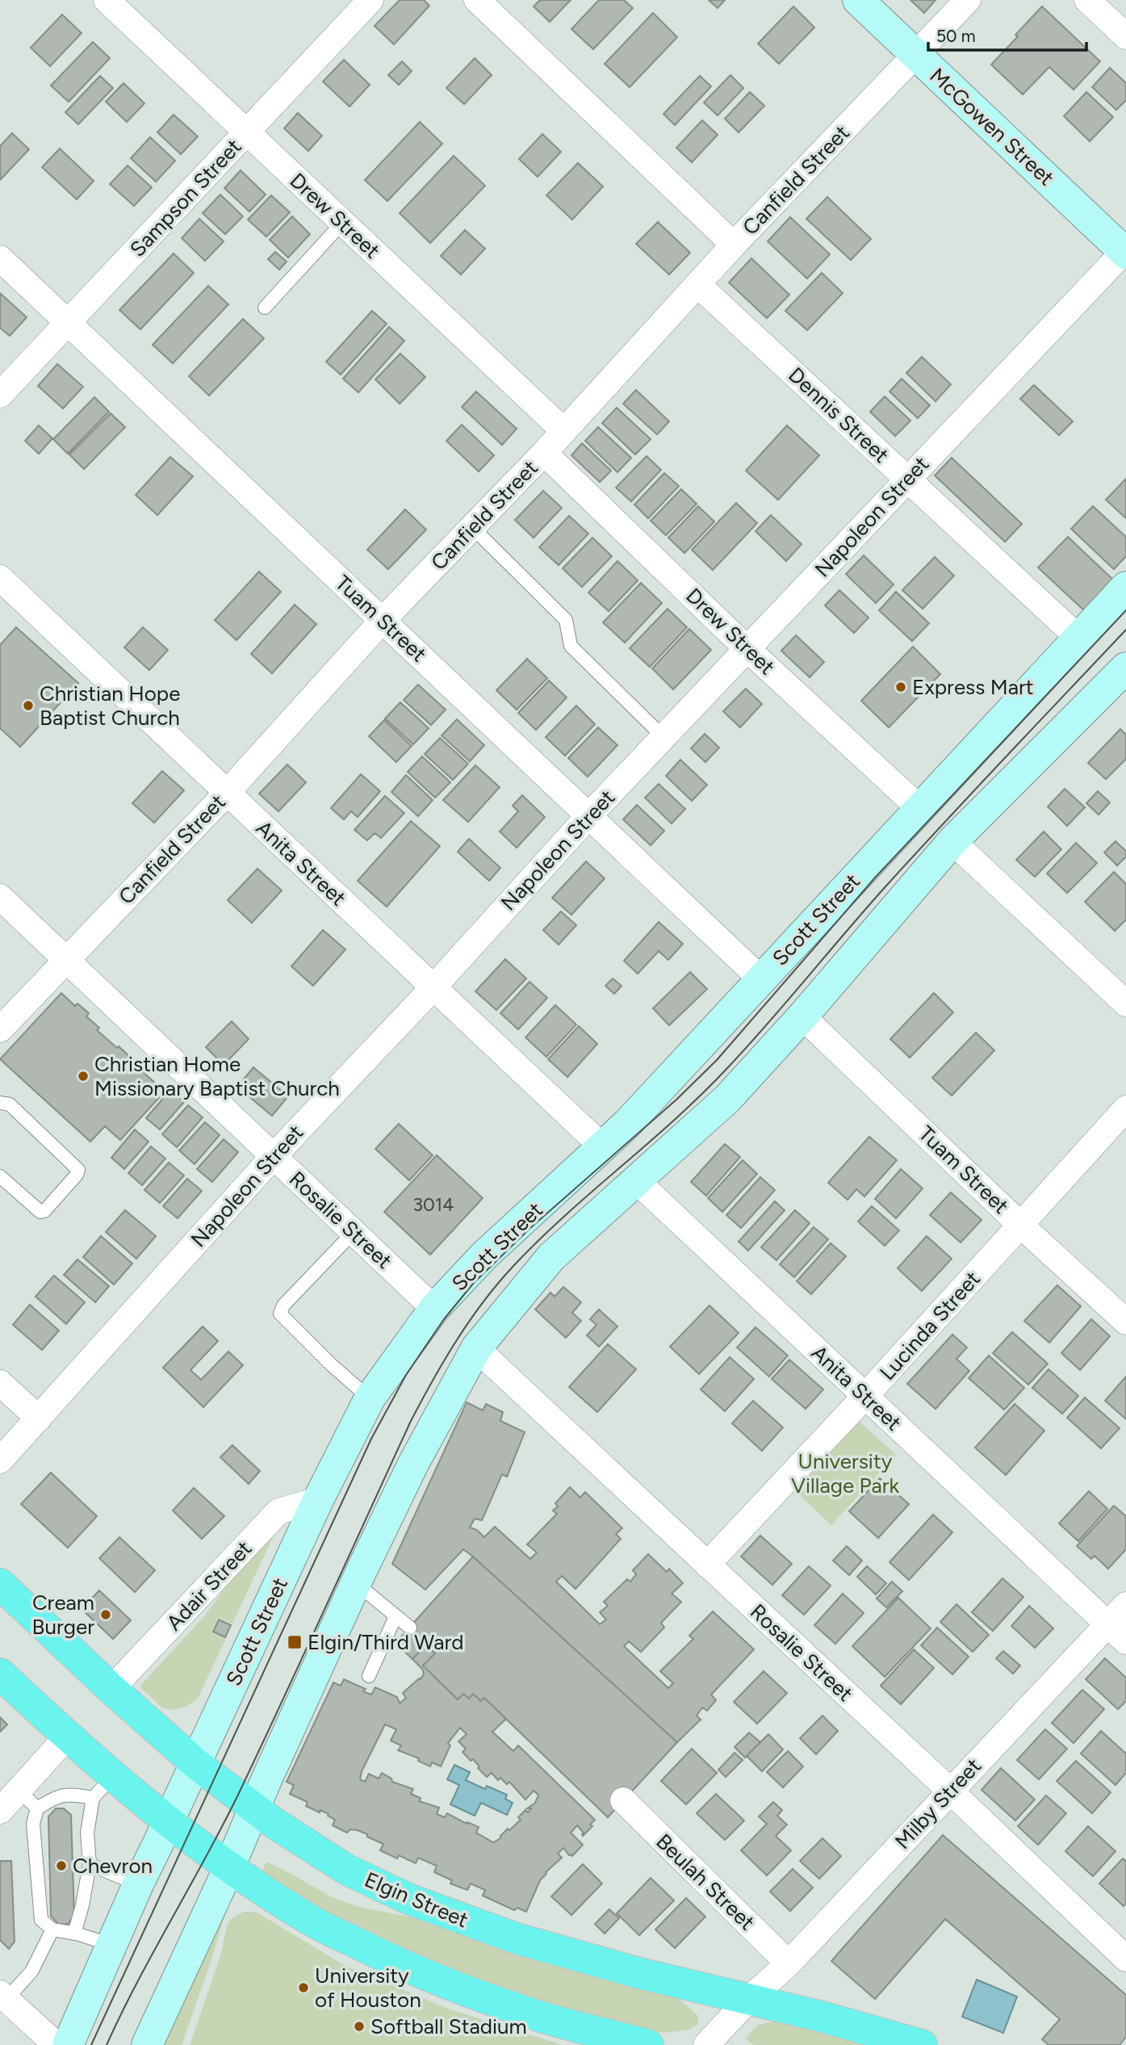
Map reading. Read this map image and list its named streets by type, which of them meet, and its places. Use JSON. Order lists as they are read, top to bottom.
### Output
{
  "streets": {
    "main road": ["McGowen Street", "Scott Street", "Elgin Street"],
    "street": [
      "Canfield Street",
      "Sampson Street",
      "Drew Street",
      "Dennis Street",
      "Napoleon Street",
      "Tuam Street",
      "Anita Street",
      "Rosalie Street",
      "Lucinda Street",
      "Adair Street",
      "Milby Street",
      "Beulah Street"
    ]
  },
  "crossings": [
    ["McGowen Street", "Canfield Street"],
    ["McGowen Street", "Napoleon Street"],
    ["Canfield Street", "Drew Street"],
    ["Canfield Street", "Dennis Street"],
    ["Canfield Street", "Tuam Street"],
    ["Canfield Street", "Anita Street"],
    ["Canfield Street", "Rosalie Street"],
    ["Sampson Street", "Drew Street"],
    ["Sampson Street", "Tuam Street"],
    ["Drew Street", "Napoleon Street"],
    ["Drew Street", "Scott Street"],
    ["Dennis Street", "Napoleon Street"],
    ["Dennis Street", "Scott Street"],
    ["Napoleon Street", "Tuam Street"],
    ["Napoleon Street", "Anita Street"],
    ["Napoleon Street", "Rosalie Street"],
    ["Tuam Street", "Scott Street"],
    ["Tuam Street", "Lucinda Street"],
    ["Anita Street", "Scott Street"],
    ["Anita Street", "Lucinda Street"],
    ["Anita Street", "Milby Street"],
    ["Scott Street", "Rosalie Street"],
    ["Scott Street", "Adair Street"],
    ["Scott Street", "Elgin Street"],
    ["Rosalie Street", "Lucinda Street"],
    ["Rosalie Street", "Milby Street"],
    ["Adair Street", "Elgin Street"],
    ["Milby Street", "Beulah Street"],
    ["Milby Street", "Elgin Street"]
  ],
  "parks": ["University Village Park"],
  "places": {
    "other": [
      "Express Mart",
      "Christian Hope Baptist Church",
      "Christian Home Missionary Baptist Church",
      "Cream Burger",
      "Chevron",
      "University of Houston",
      "Softball Stadium"
    ],
    "transit": ["Elgin/Third Ward"]
  },
  "house_numbers": ["3014"],
  "scale_bar": "50 m"
}
